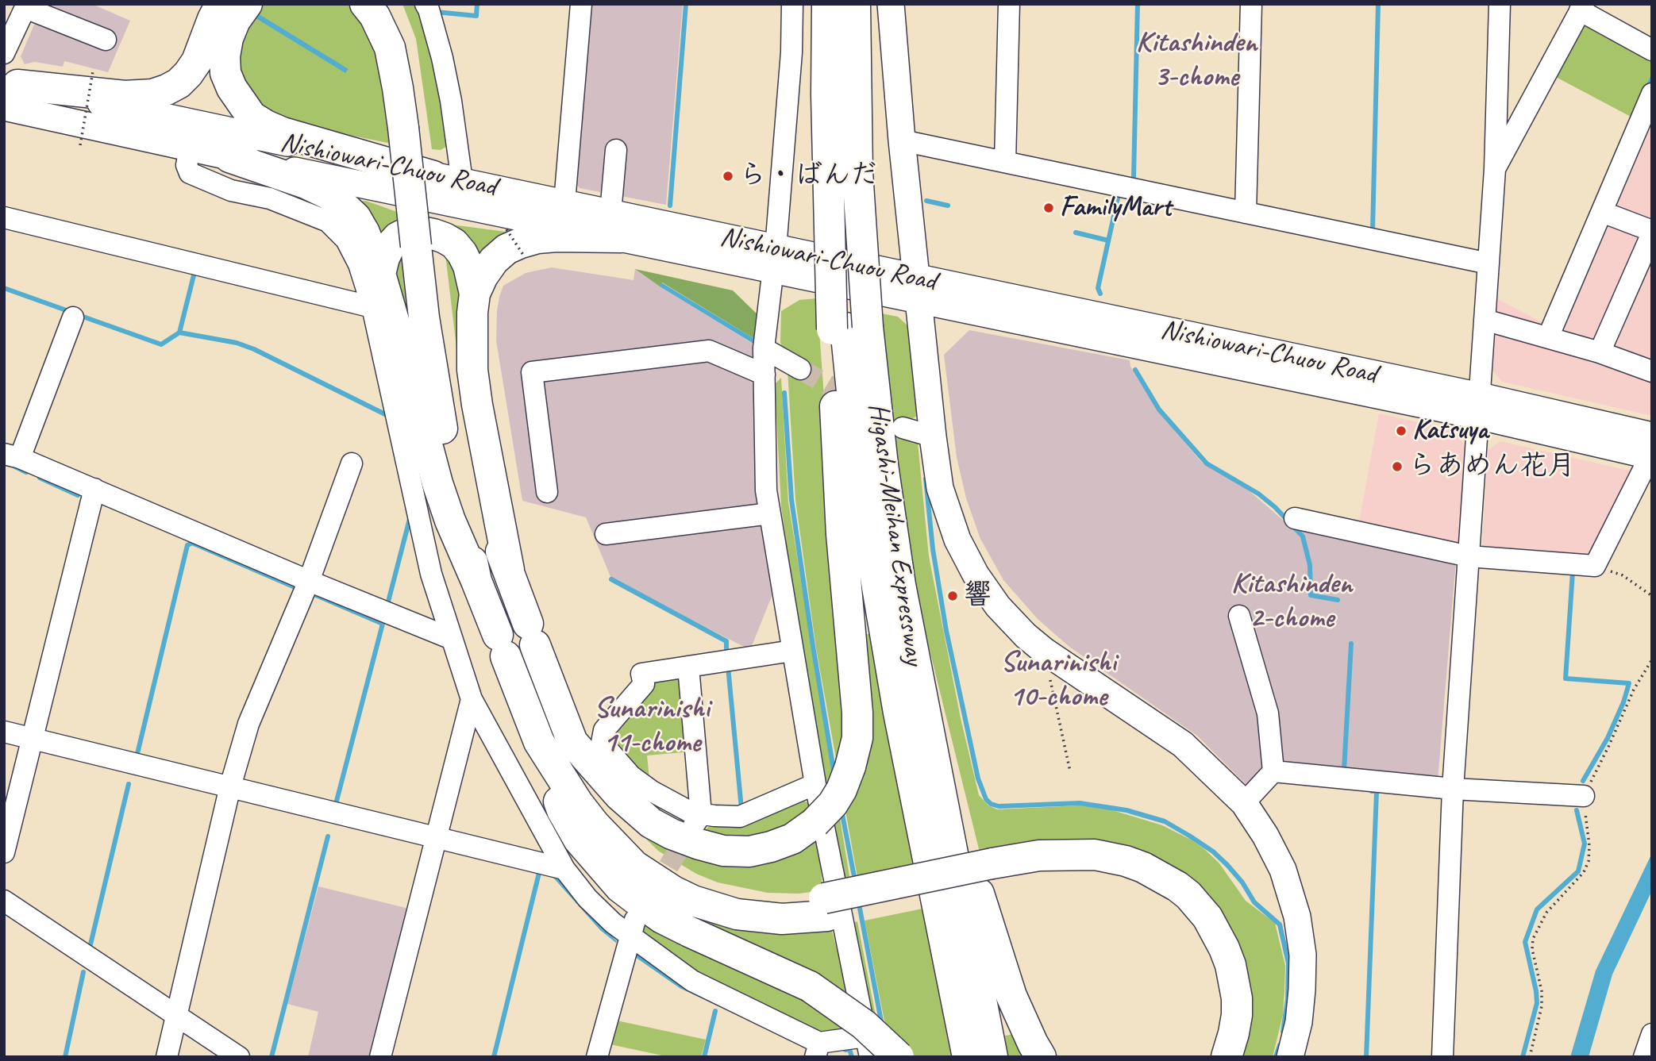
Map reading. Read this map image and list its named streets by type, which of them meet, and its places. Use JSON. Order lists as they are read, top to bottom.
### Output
{
  "streets": {
    "highway": ["Higashi-Meihan Expressway"],
    "main road": ["Nishiowari-Chuou Road"]
  },
  "districts": [
    "Kitashinden 3-chome",
    "Kitashinden 2-chome",
    "Sunarinishi 10-chome",
    "Sunarinishi 11-chome"
  ],
  "places": [
    "ら・ばんだ",
    "FamilyMart",
    "Katsuya",
    "らあめん花月",
    "響"
  ]
}
